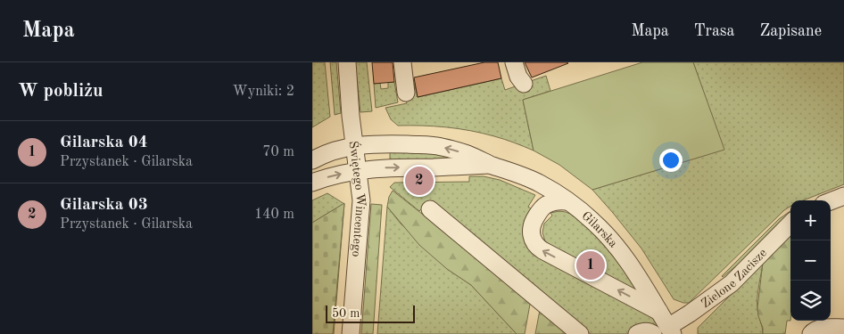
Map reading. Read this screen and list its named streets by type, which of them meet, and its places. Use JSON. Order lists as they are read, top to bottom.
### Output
{
  "streets": {
    "street": ["Świętego Wincentego", "Gilarska", "Zielone Zacisze"]
  },
  "crossings": [
    ["Świętego Wincentego", "Gilarska"],
    ["Gilarska", "Zielone Zacisze"]
  ],
  "scale_bar": "50 m",
  "page": {
    "header": "Mapa",
    "nav": ["Mapa", "Trasa", "Zapisane"],
    "heading": ["W pobliżu", "Wyniki: 2"],
    "list": [
      {
        "mark": "1",
        "name": "Gilarska 04",
        "note": "Przystanek · Gilarska",
        "value": "70 m"
      },
      {
        "mark": "2",
        "name": "Gilarska 03",
        "note": "Przystanek · Gilarska",
        "value": "140 m"
      }
    ],
    "pins": ["2", "1"],
    "map_buttons": ["+", "−"],
    "scale": "50 m"
  }
}
